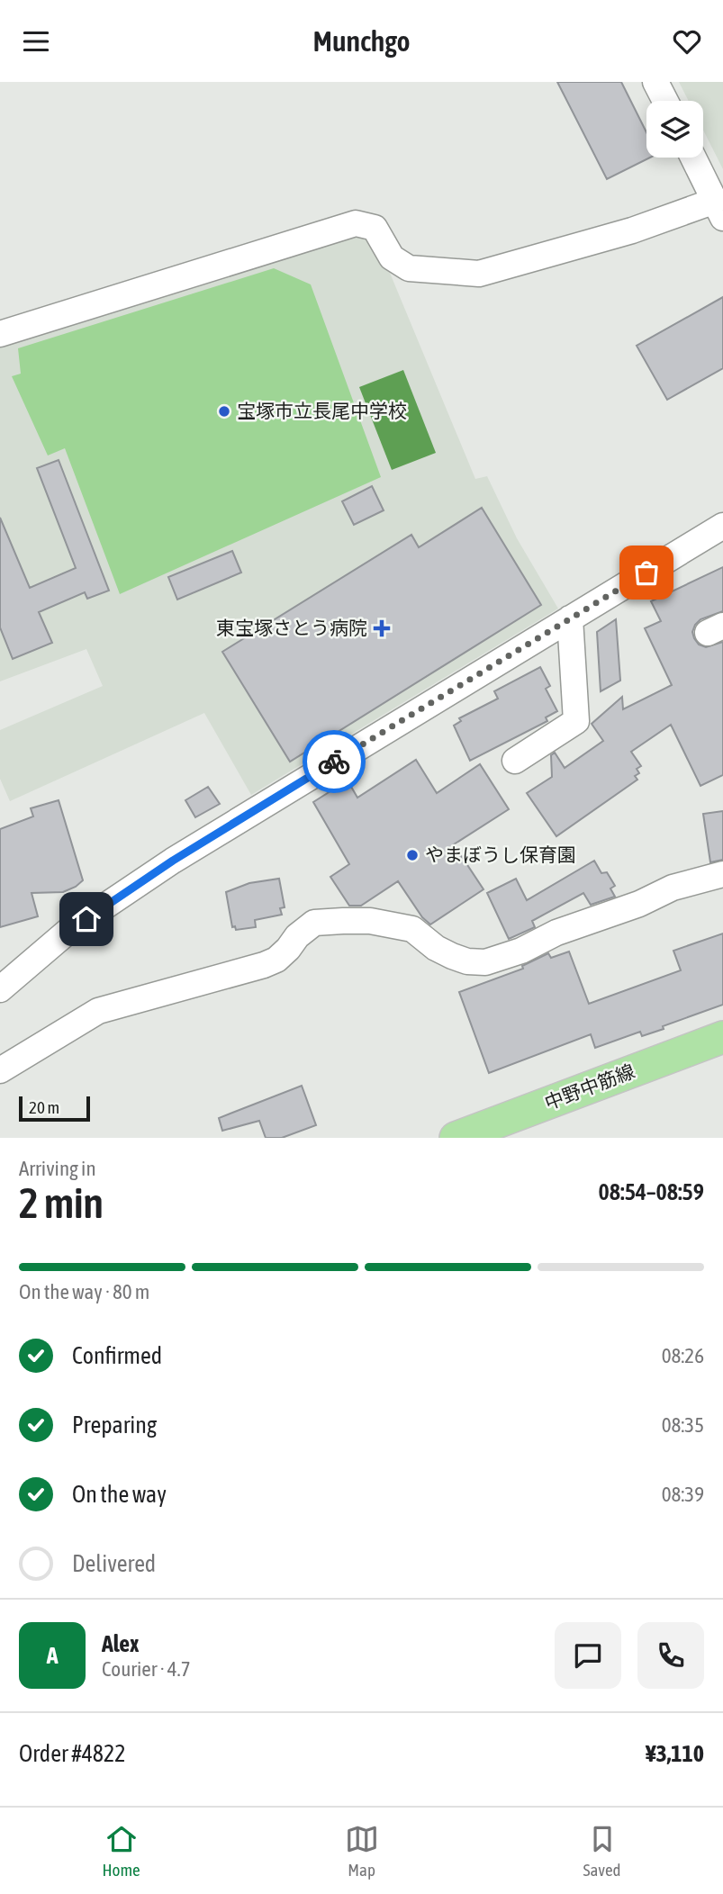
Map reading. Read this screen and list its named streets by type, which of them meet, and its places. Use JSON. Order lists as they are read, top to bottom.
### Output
{
  "streets": {
    "main road": ["中野中筋線"]
  },
  "places": {
    "other": ["宝塚市立長尾中学校", "やまぼうし保育園"],
    "health": ["東宝塚さとう病院"]
  },
  "scale_bar": "20 m",
  "page": {
    "header": "Munchgo",
    "scale": "20 m",
    "heading": ["2 min", "Arriving in", "08:54–08:59"],
    "panel": [
      "Alex",
      "Courier · 4.7",
      "Order #4822",
      "¥3,110"
    ],
    "bar": "On the way · 80 m",
    "list": [
      ["Confirmed", "08:26"],
      ["Preparing", "08:35"],
      ["On the way", "08:39"],
      "Delivered"
    ],
    "round": "A",
    "tabs": ["Home", "Map", "Saved"]
  }
}
